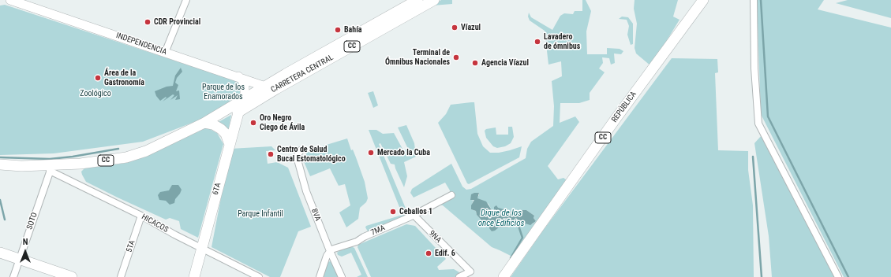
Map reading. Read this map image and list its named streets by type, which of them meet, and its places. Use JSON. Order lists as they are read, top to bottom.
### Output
{
  "streets": {
    "main road": [
      "CC",
      "CARRETERA CENTRAL",
      "REPÚBLICA",
      "6TA"
    ],
    "street": [
      "INDEPENDENCIA",
      "8VA",
      "SOTO",
      "HICACOS",
      "7MA",
      "9NA",
      "5TA"
    ]
  },
  "crossings": [
    ["INDEPENDENCIA", "CARRETERA CENTRAL"],
    ["CC", "CARRETERA CENTRAL"],
    ["CC", "6TA"],
    ["CC", "SOTO"],
    ["CC", "HICACOS"],
    ["CARRETERA CENTRAL", "6TA"],
    ["6TA", "HICACOS"],
    ["8VA", "7MA"],
    ["SOTO", "HICACOS"],
    ["HICACOS", "5TA"],
    ["7MA", "9NA"]
  ],
  "water": ["Dique de los once Edificios"],
  "parks": ["Parque de los Enamorados", "Zoológico", "Parque Infantil"],
  "places": [
    "CDR Provincial",
    "Víazul",
    "Bahía",
    "Lavadero de ómnibus",
    "Terminal de Ómnibus Nacionales",
    "Agencia Víazul",
    "Área de la Gastronomía",
    "Oro Negro Ciego de Ávila",
    "Mercado la Cuba",
    "Centro de Salud Bucal Estomatológico",
    "Ceballos 1",
    "Edif. 6"
  ],
  "north": "top"
}
